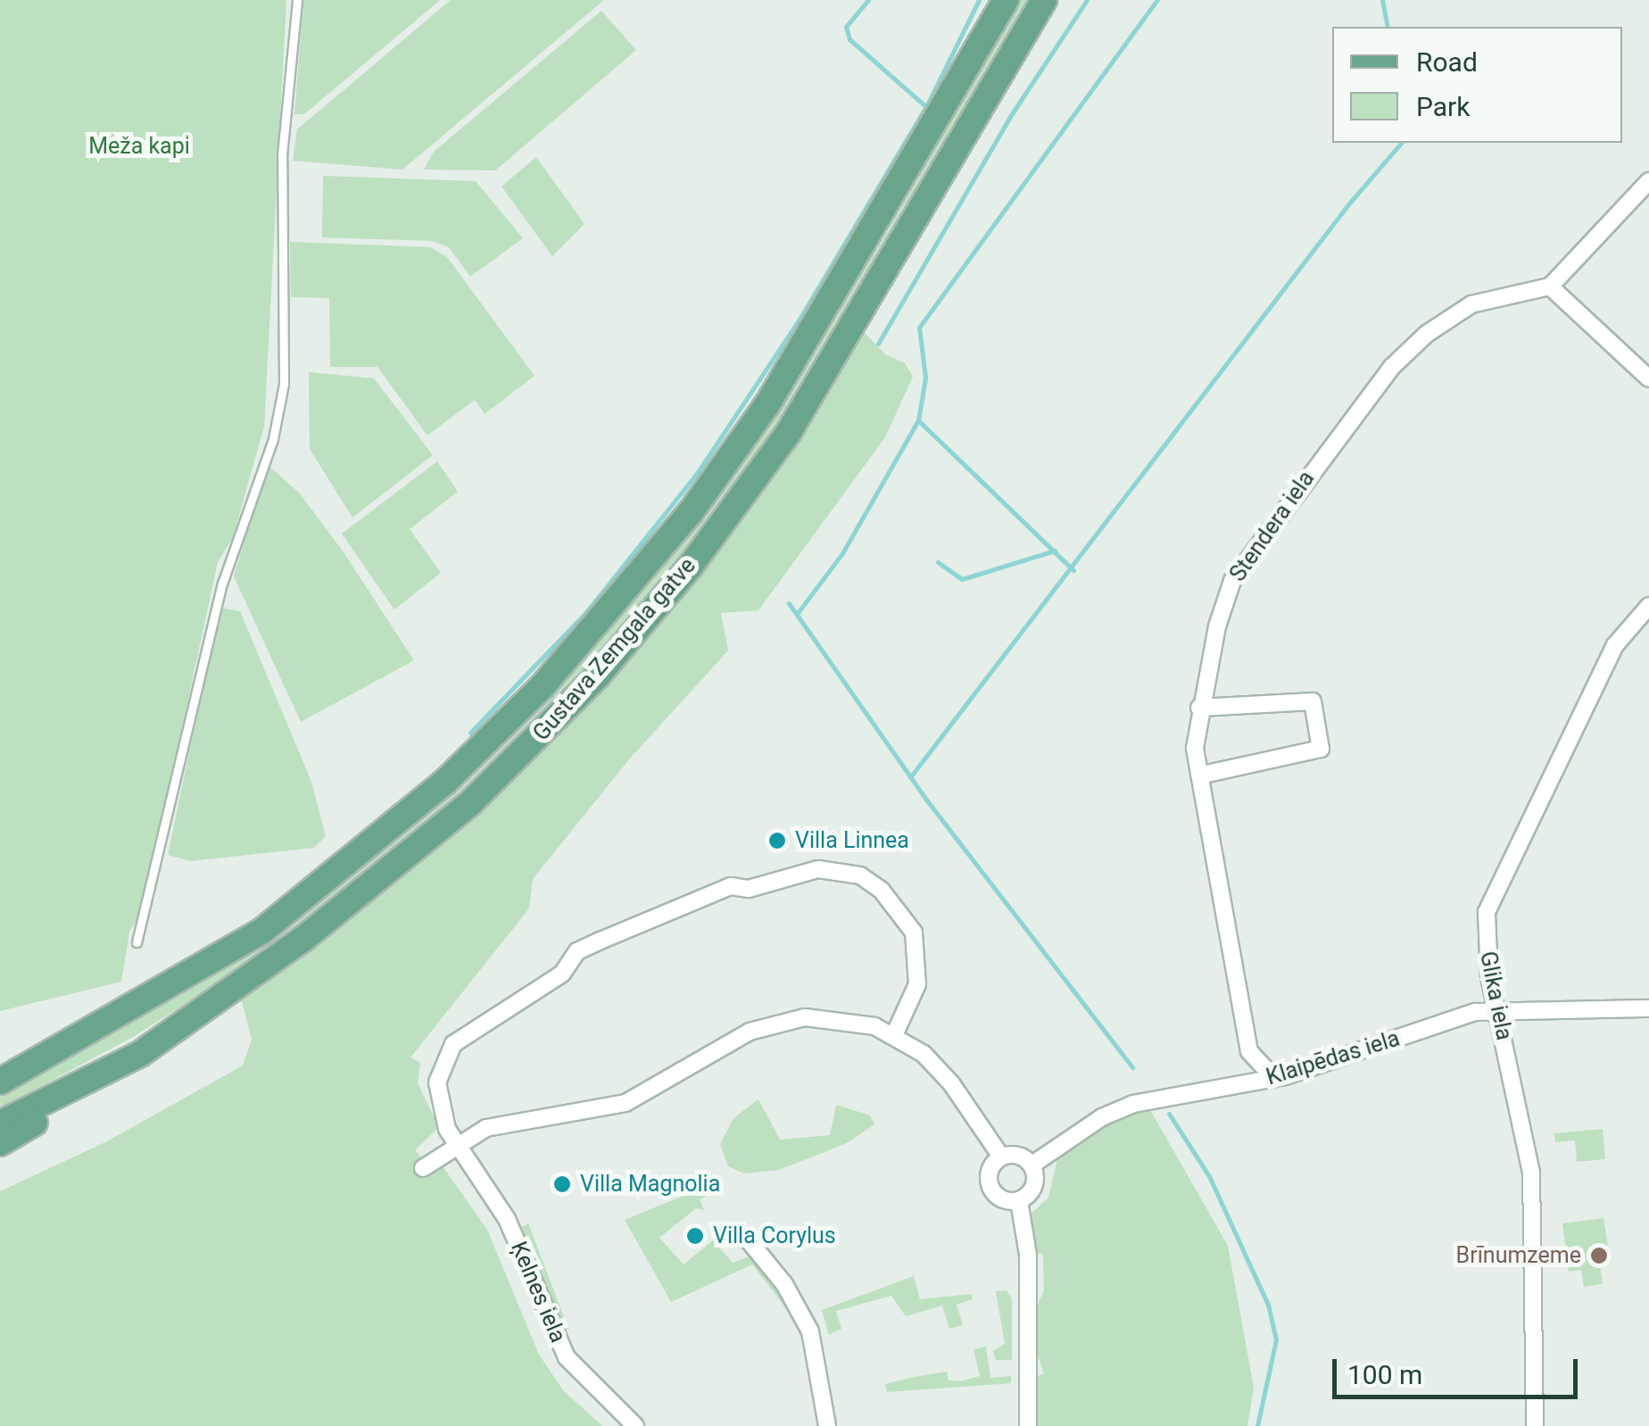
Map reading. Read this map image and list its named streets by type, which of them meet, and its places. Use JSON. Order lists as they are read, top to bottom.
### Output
{
  "streets": {
    "main road": ["Gustava Zemgala gatve"],
    "street": [
      "Stendera iela",
      "Glika iela",
      "Klaipēdas iela",
      "Ķelnes iela"
    ]
  },
  "crossings": [
    ["Stendera iela", "Klaipēdas iela"],
    ["Glika iela", "Klaipēdas iela"]
  ],
  "parks": ["Meža kapi"],
  "places": [
    "Villa Linnea",
    "Villa Magnolia",
    "Villa Corylus",
    "Brīnumzeme"
  ],
  "legend": ["Road", "Park"],
  "scale_bar": "100 m"
}
